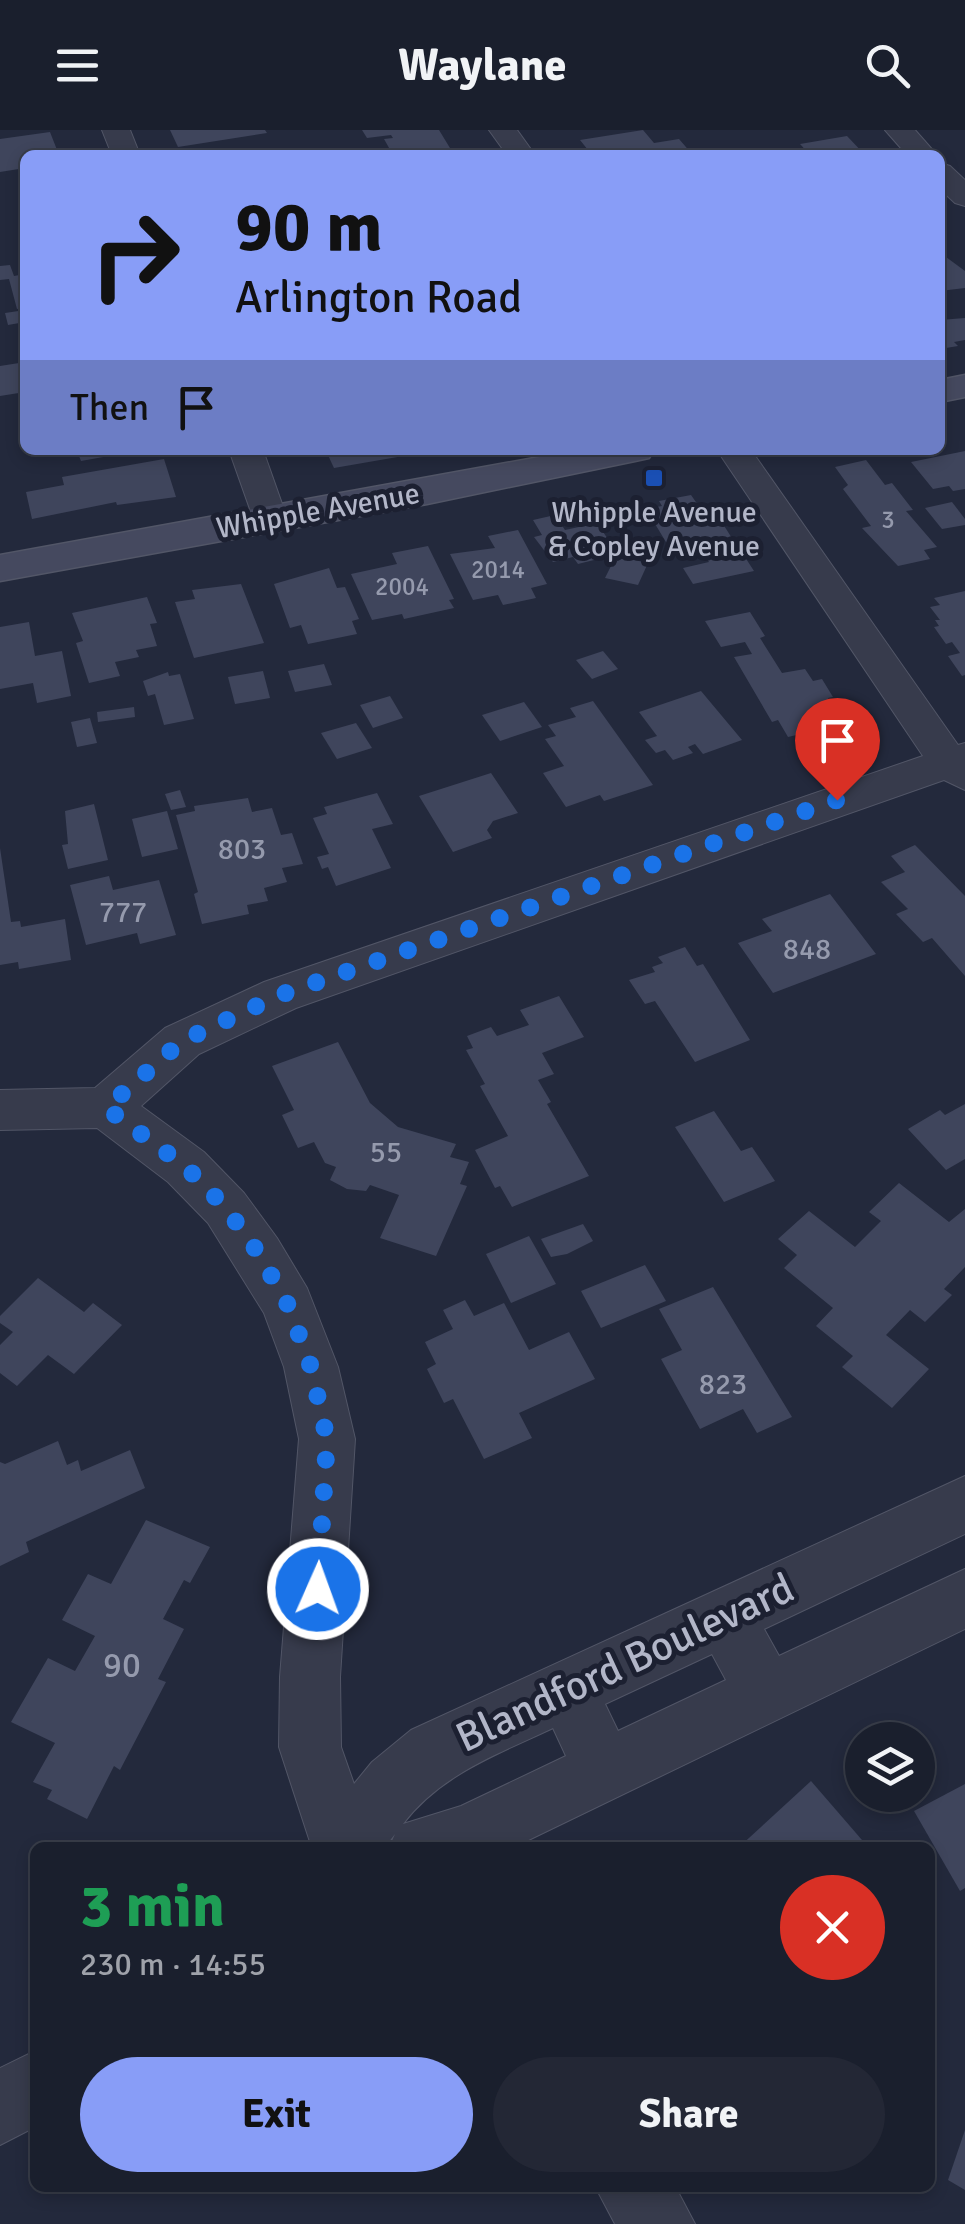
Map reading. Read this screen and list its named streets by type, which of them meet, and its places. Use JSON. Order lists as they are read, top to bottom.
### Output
{
  "streets": {
    "main road": ["Whipple Avenue"],
    "street": ["Blandford Boulevard"]
  },
  "places": {
    "transit": ["Whipple Avenue & Copley Avenue"]
  },
  "house_numbers": [
    "3",
    "2014",
    "2004",
    "803",
    "777",
    "848",
    "55",
    "823",
    "90"
  ],
  "page": {
    "header": "Waylane",
    "turn": ["90 m", "Arlington Road"],
    "then": "Then",
    "heading": ["3 min", "230 m · 14:55"],
    "buttons": ["Exit", "Share"]
  }
}
